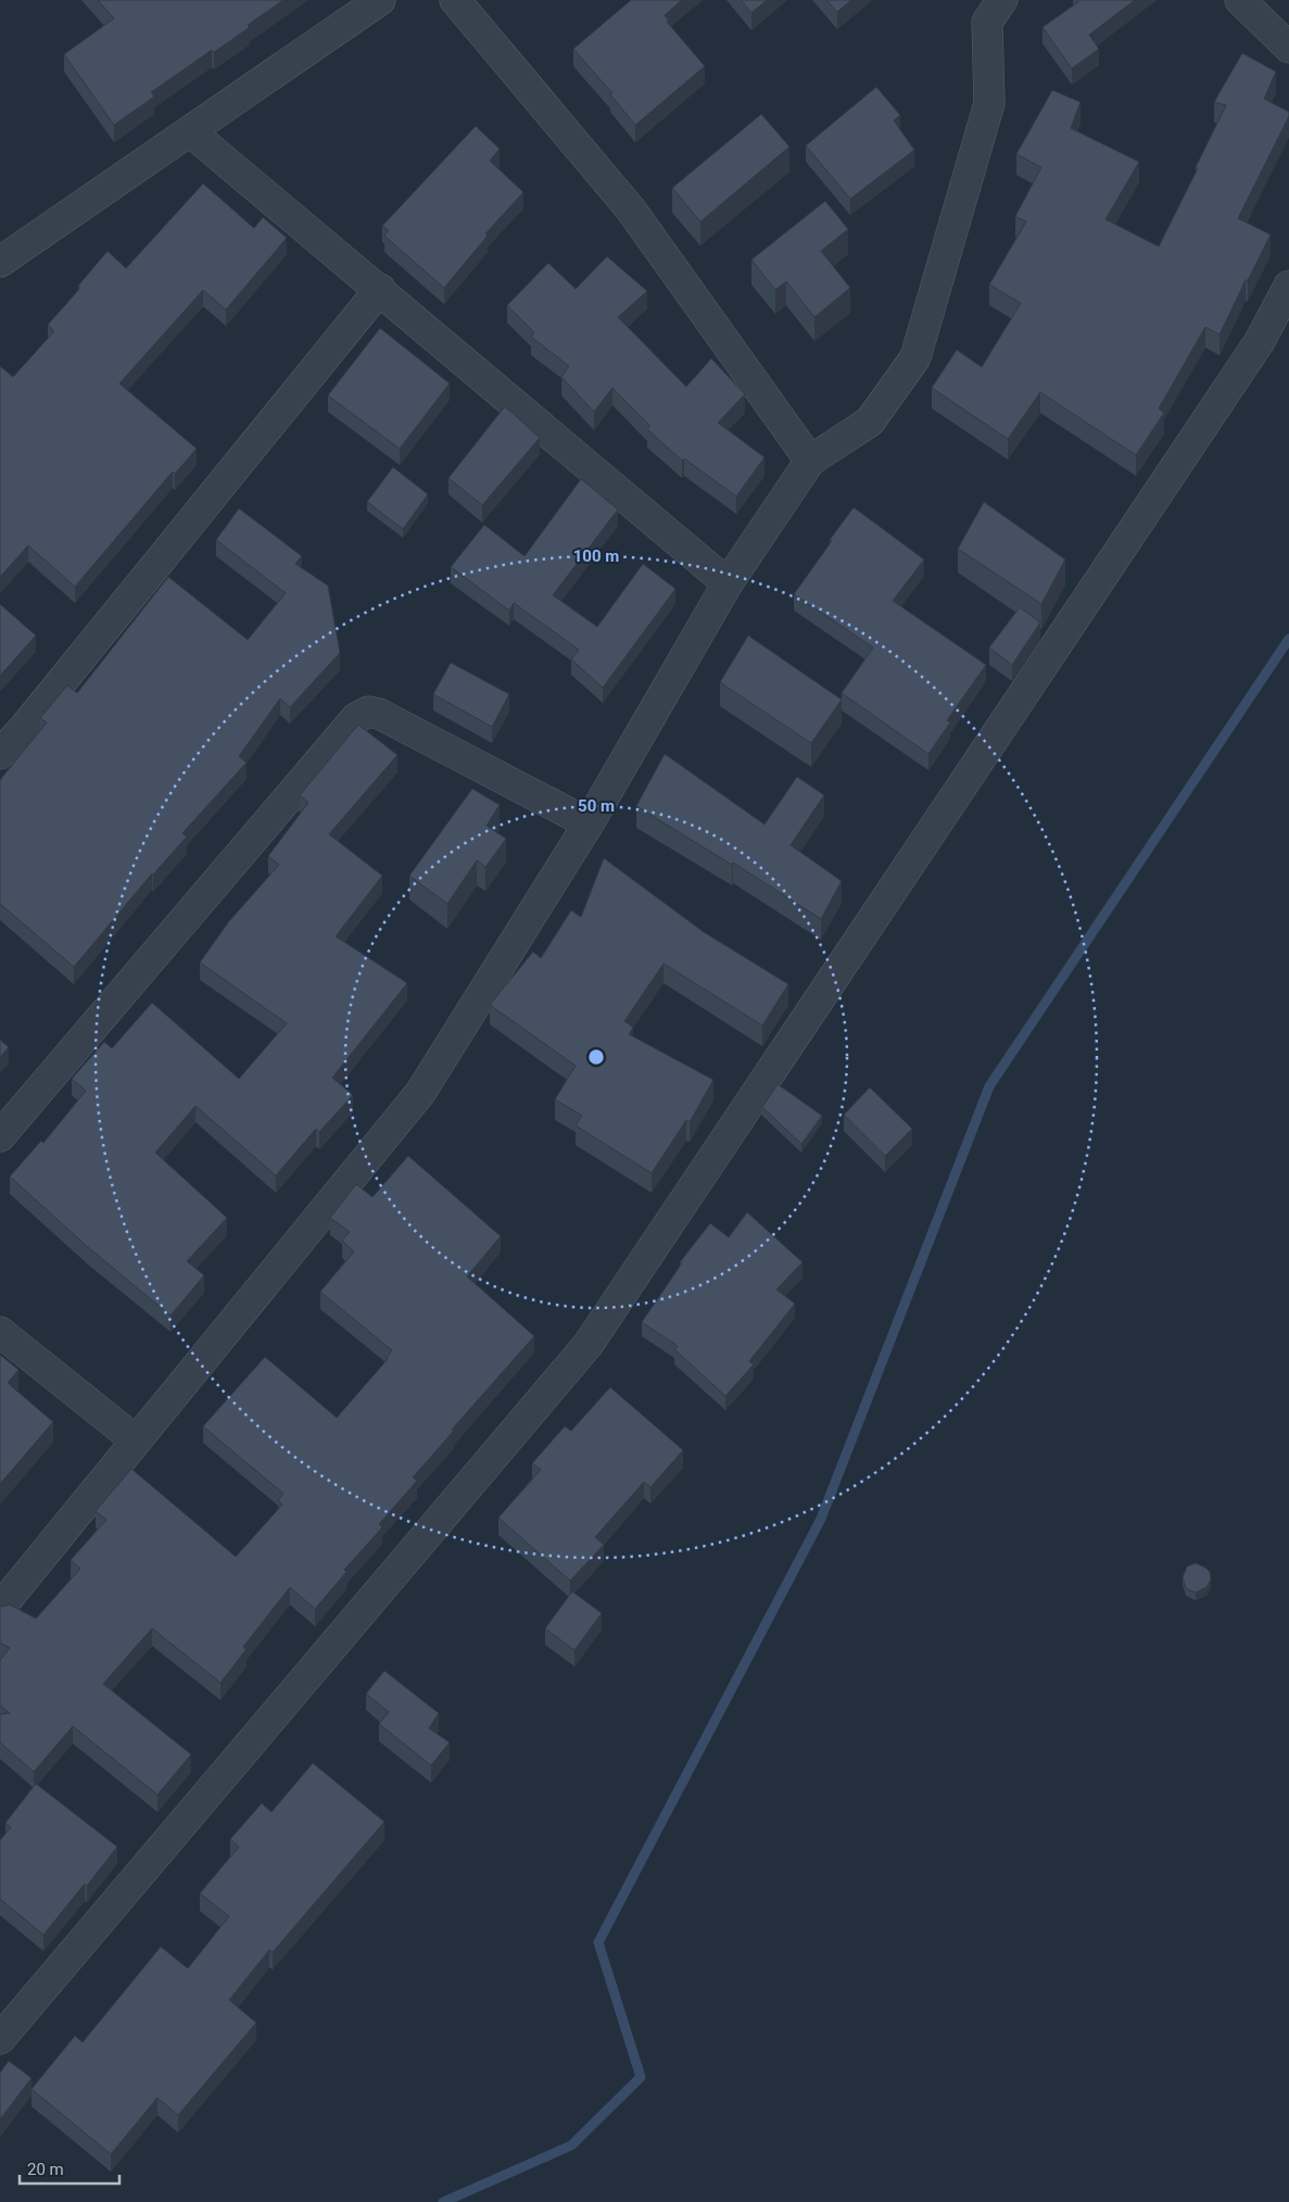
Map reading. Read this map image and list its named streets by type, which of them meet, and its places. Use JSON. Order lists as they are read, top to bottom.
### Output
{
  "scale_bar": "20 m",
  "rings": ["100 m", "50 m"]
}
